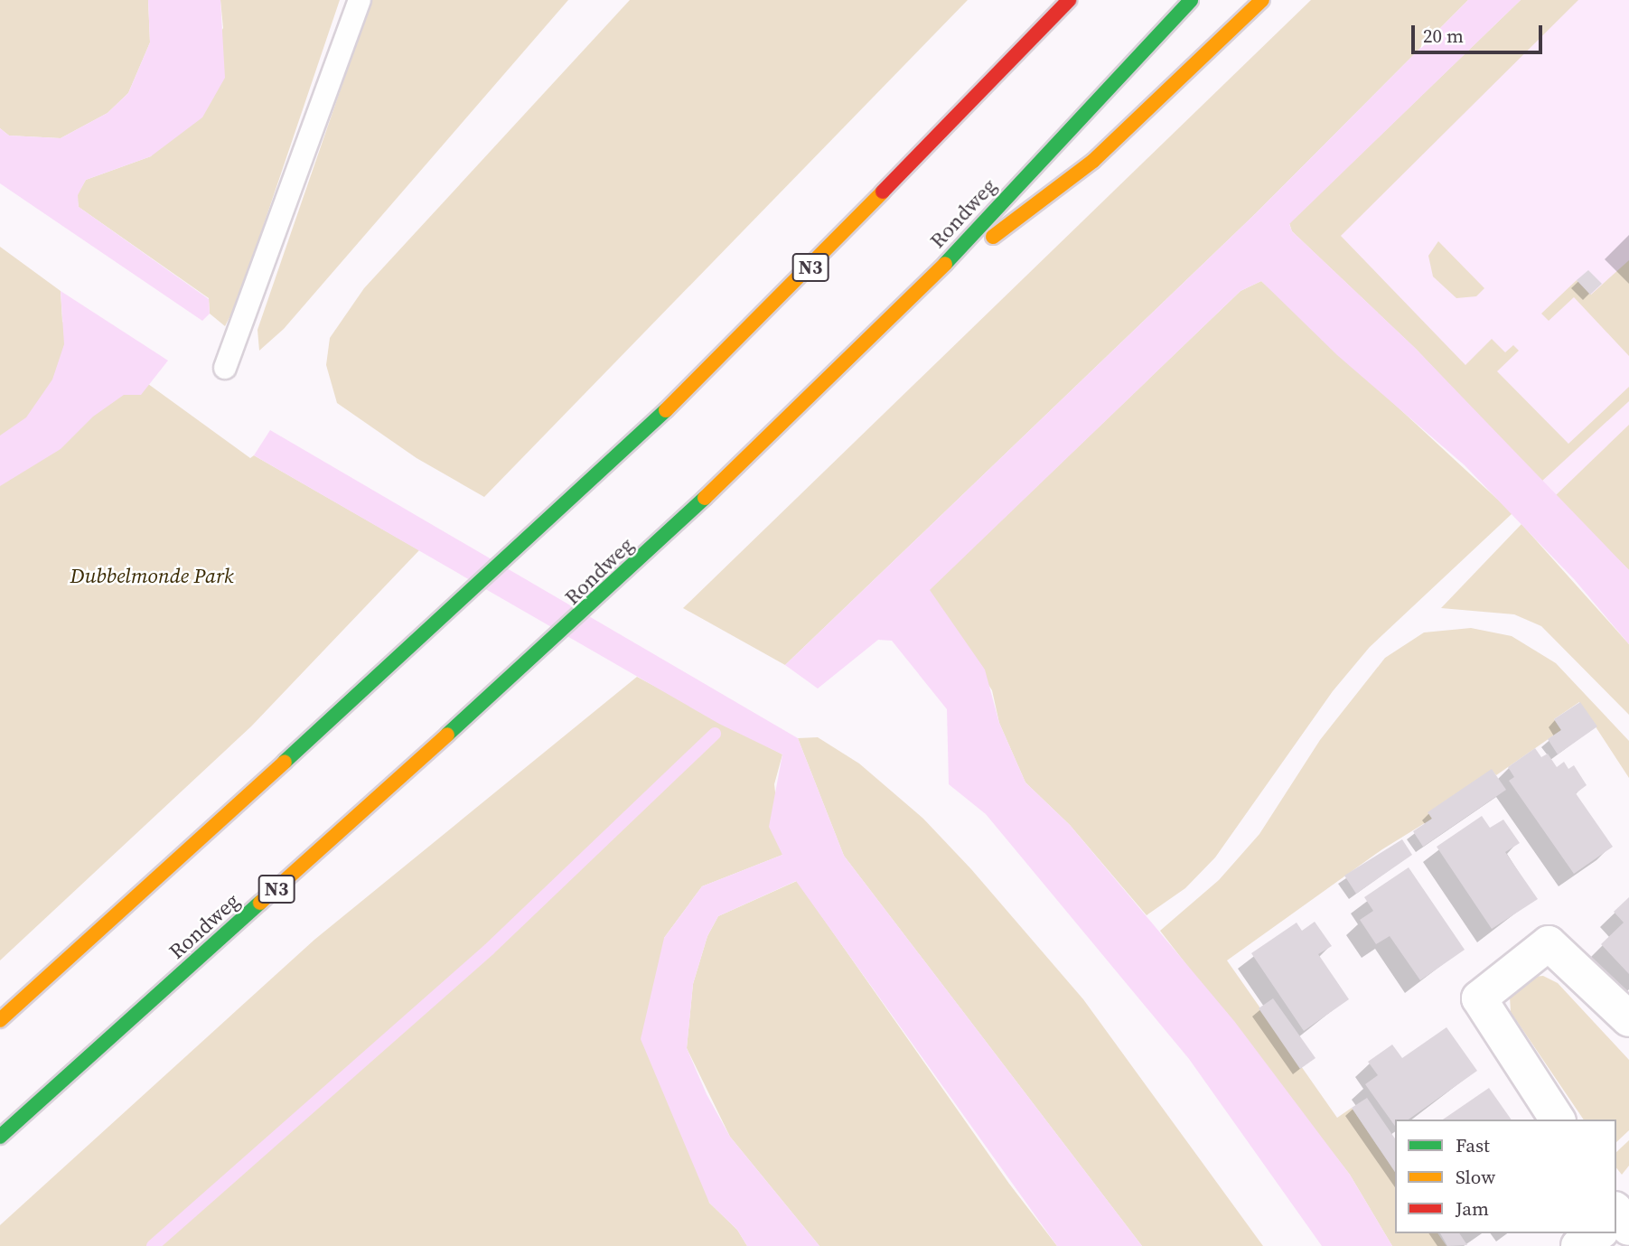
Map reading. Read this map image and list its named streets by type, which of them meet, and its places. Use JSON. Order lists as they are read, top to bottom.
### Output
{
  "streets": {
    "highway": ["Rondweg", "N3"]
  },
  "crossings": [
    ["Rondweg", "N3"]
  ],
  "parks": ["Dubbelmonde Park"],
  "legend": ["Fast", "Slow", "Jam"],
  "scale_bar": "20 m"
}
